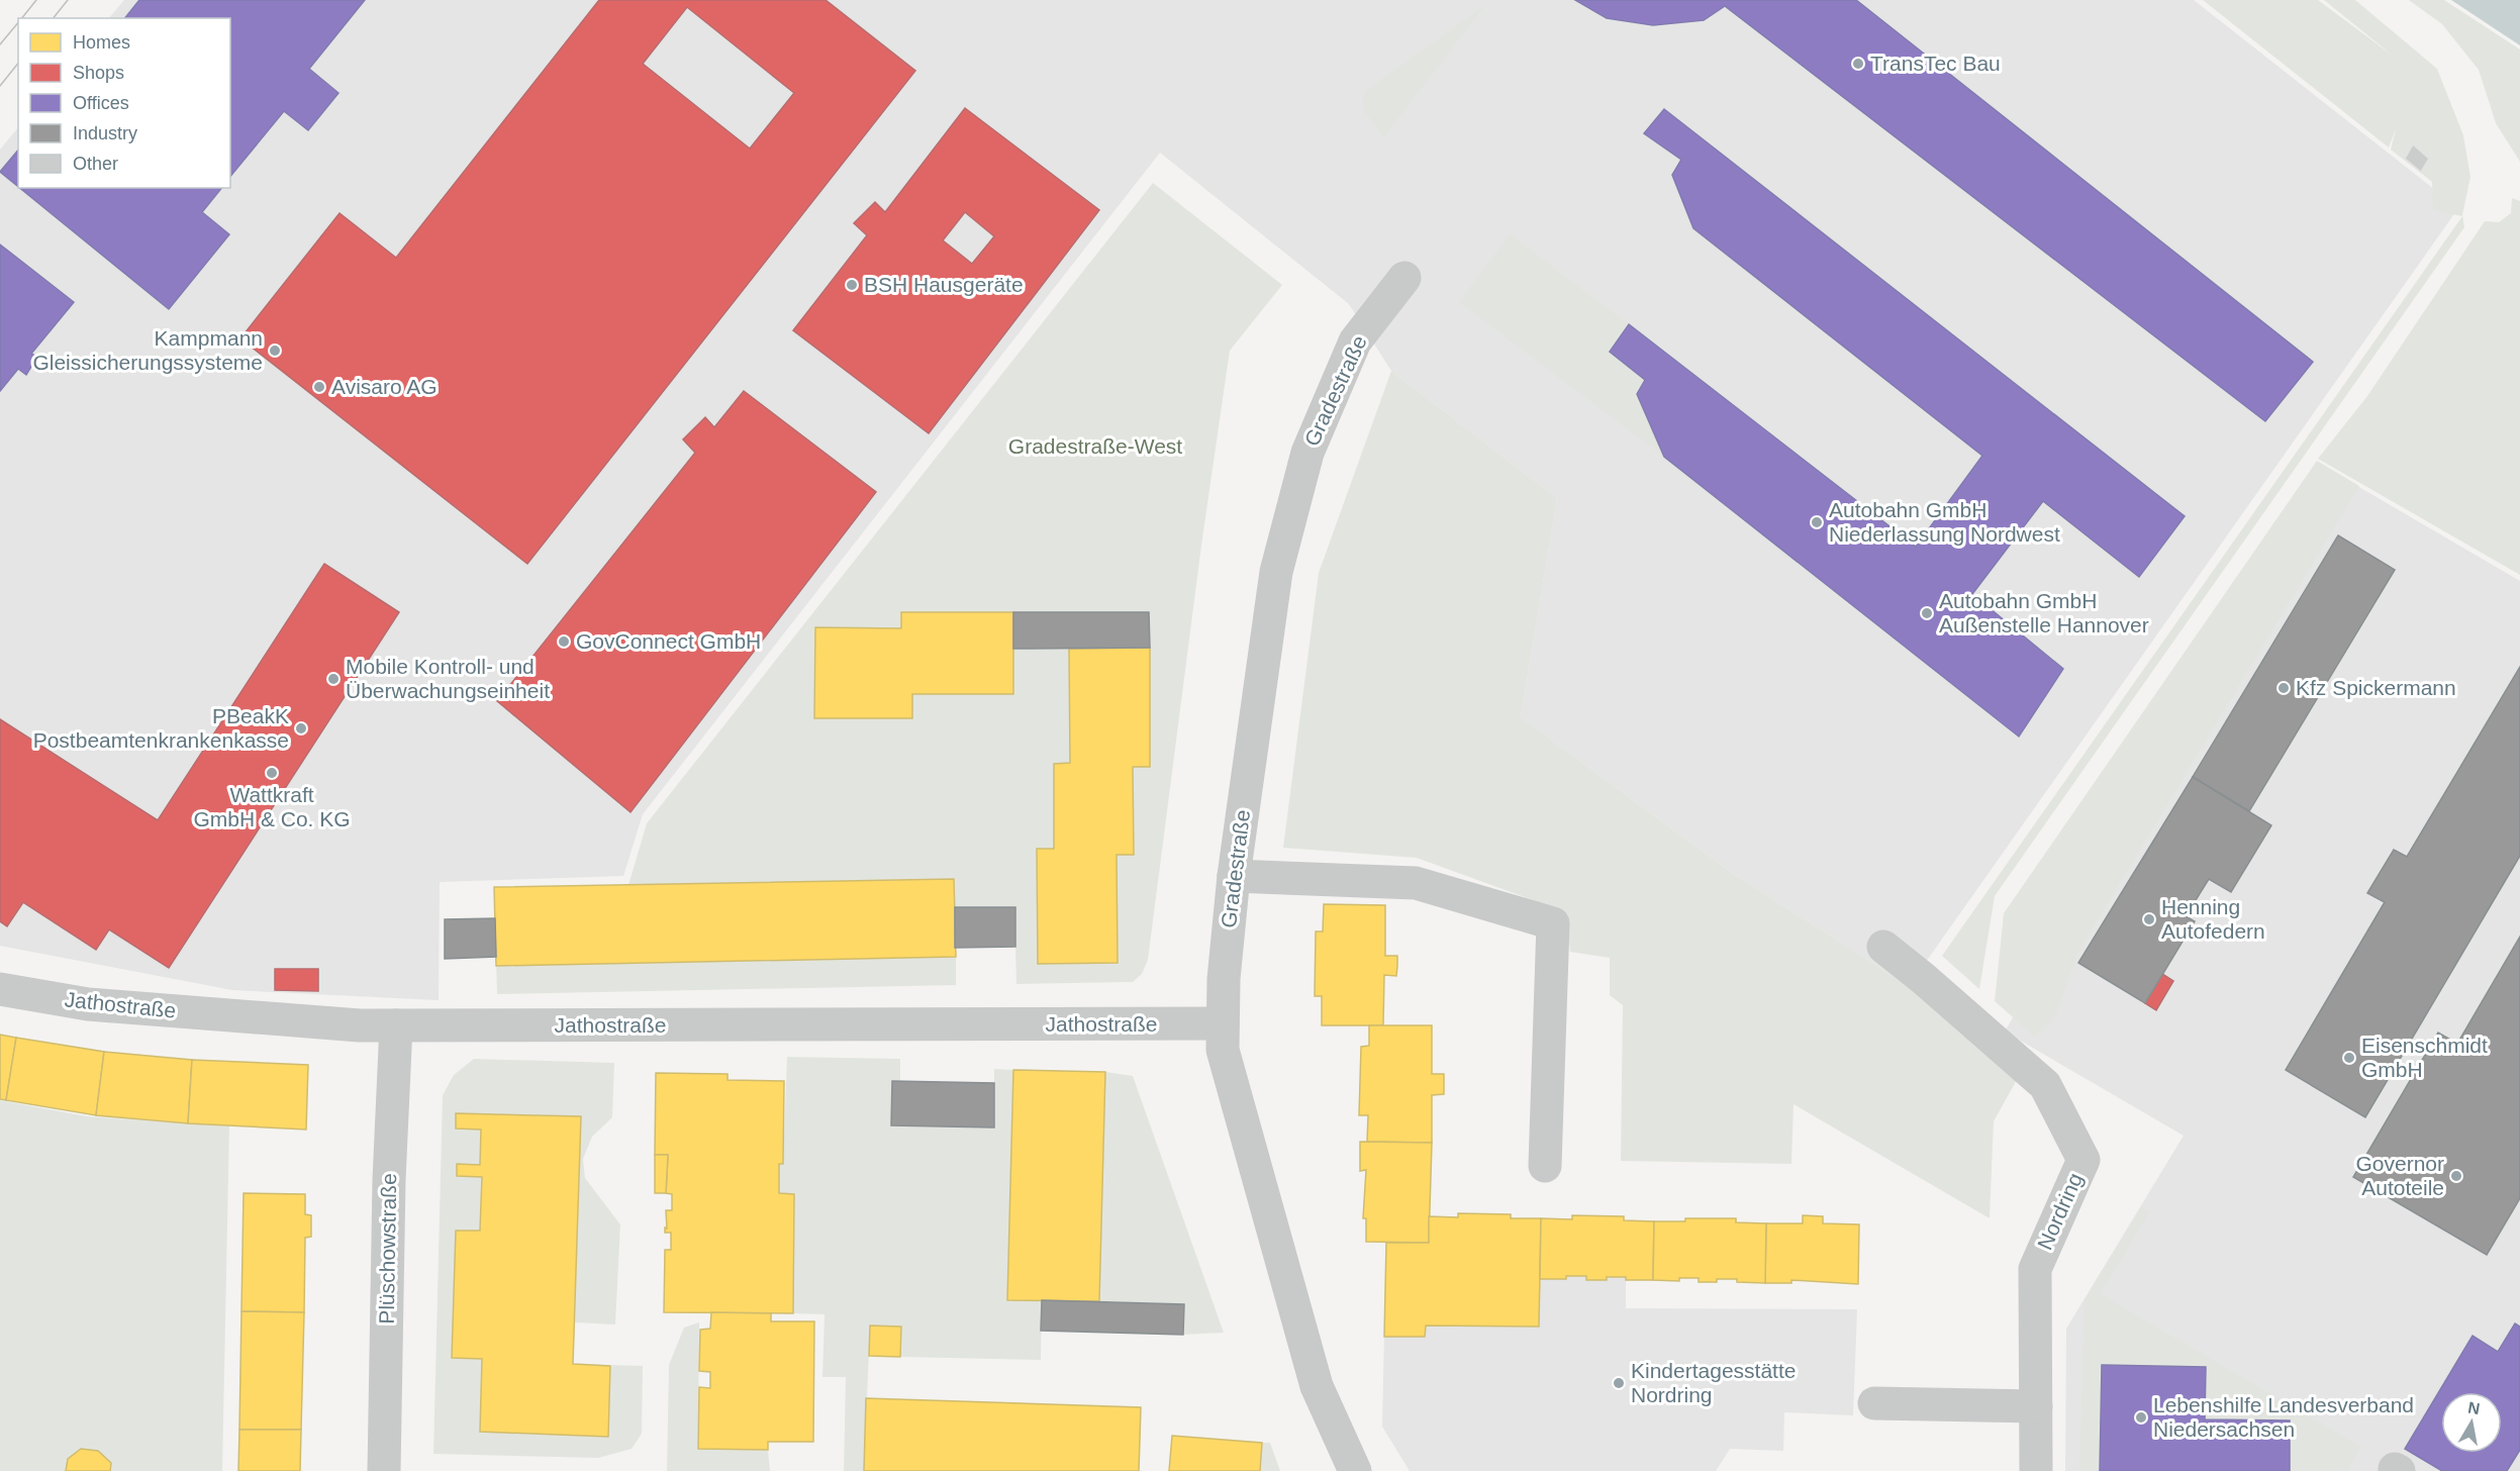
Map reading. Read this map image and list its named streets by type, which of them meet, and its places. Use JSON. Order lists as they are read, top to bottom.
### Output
{
  "streets": {
    "street": [
      "Gradestraße",
      "Jathostraße",
      "Nordring",
      "Plüschowstraße"
    ]
  },
  "crossings": [
    ["Gradestraße", "Jathostraße"],
    ["Jathostraße", "Plüschowstraße"]
  ],
  "parks": ["Gradestraße-West"],
  "places": [
    "TransTec Bau",
    "BSH Hausgeräte",
    "Kampmann Gleissicherungssysteme",
    "Avisaro AG",
    "Autobahn GmbH Niederlassung Nordwest",
    "Autobahn GmbH Außenstelle Hannover",
    "GovConnect GmbH",
    "Mobile Kontroll- und Überwachungseinheit",
    "Kfz Spickermann",
    "PBeakK Postbeamtenkrankenkasse",
    "Wattkraft GmbH & Co. KG",
    "Henning Autofedern",
    "Eisenschmidt GmbH",
    "Governor Autoteile",
    "Kindertagesstätte Nordring",
    "Lebenshilfe Landesverband Niedersachsen"
  ],
  "legend": [
    "Homes",
    "Shops",
    "Offices",
    "Industry",
    "Other"
  ],
  "north": "top"
}
